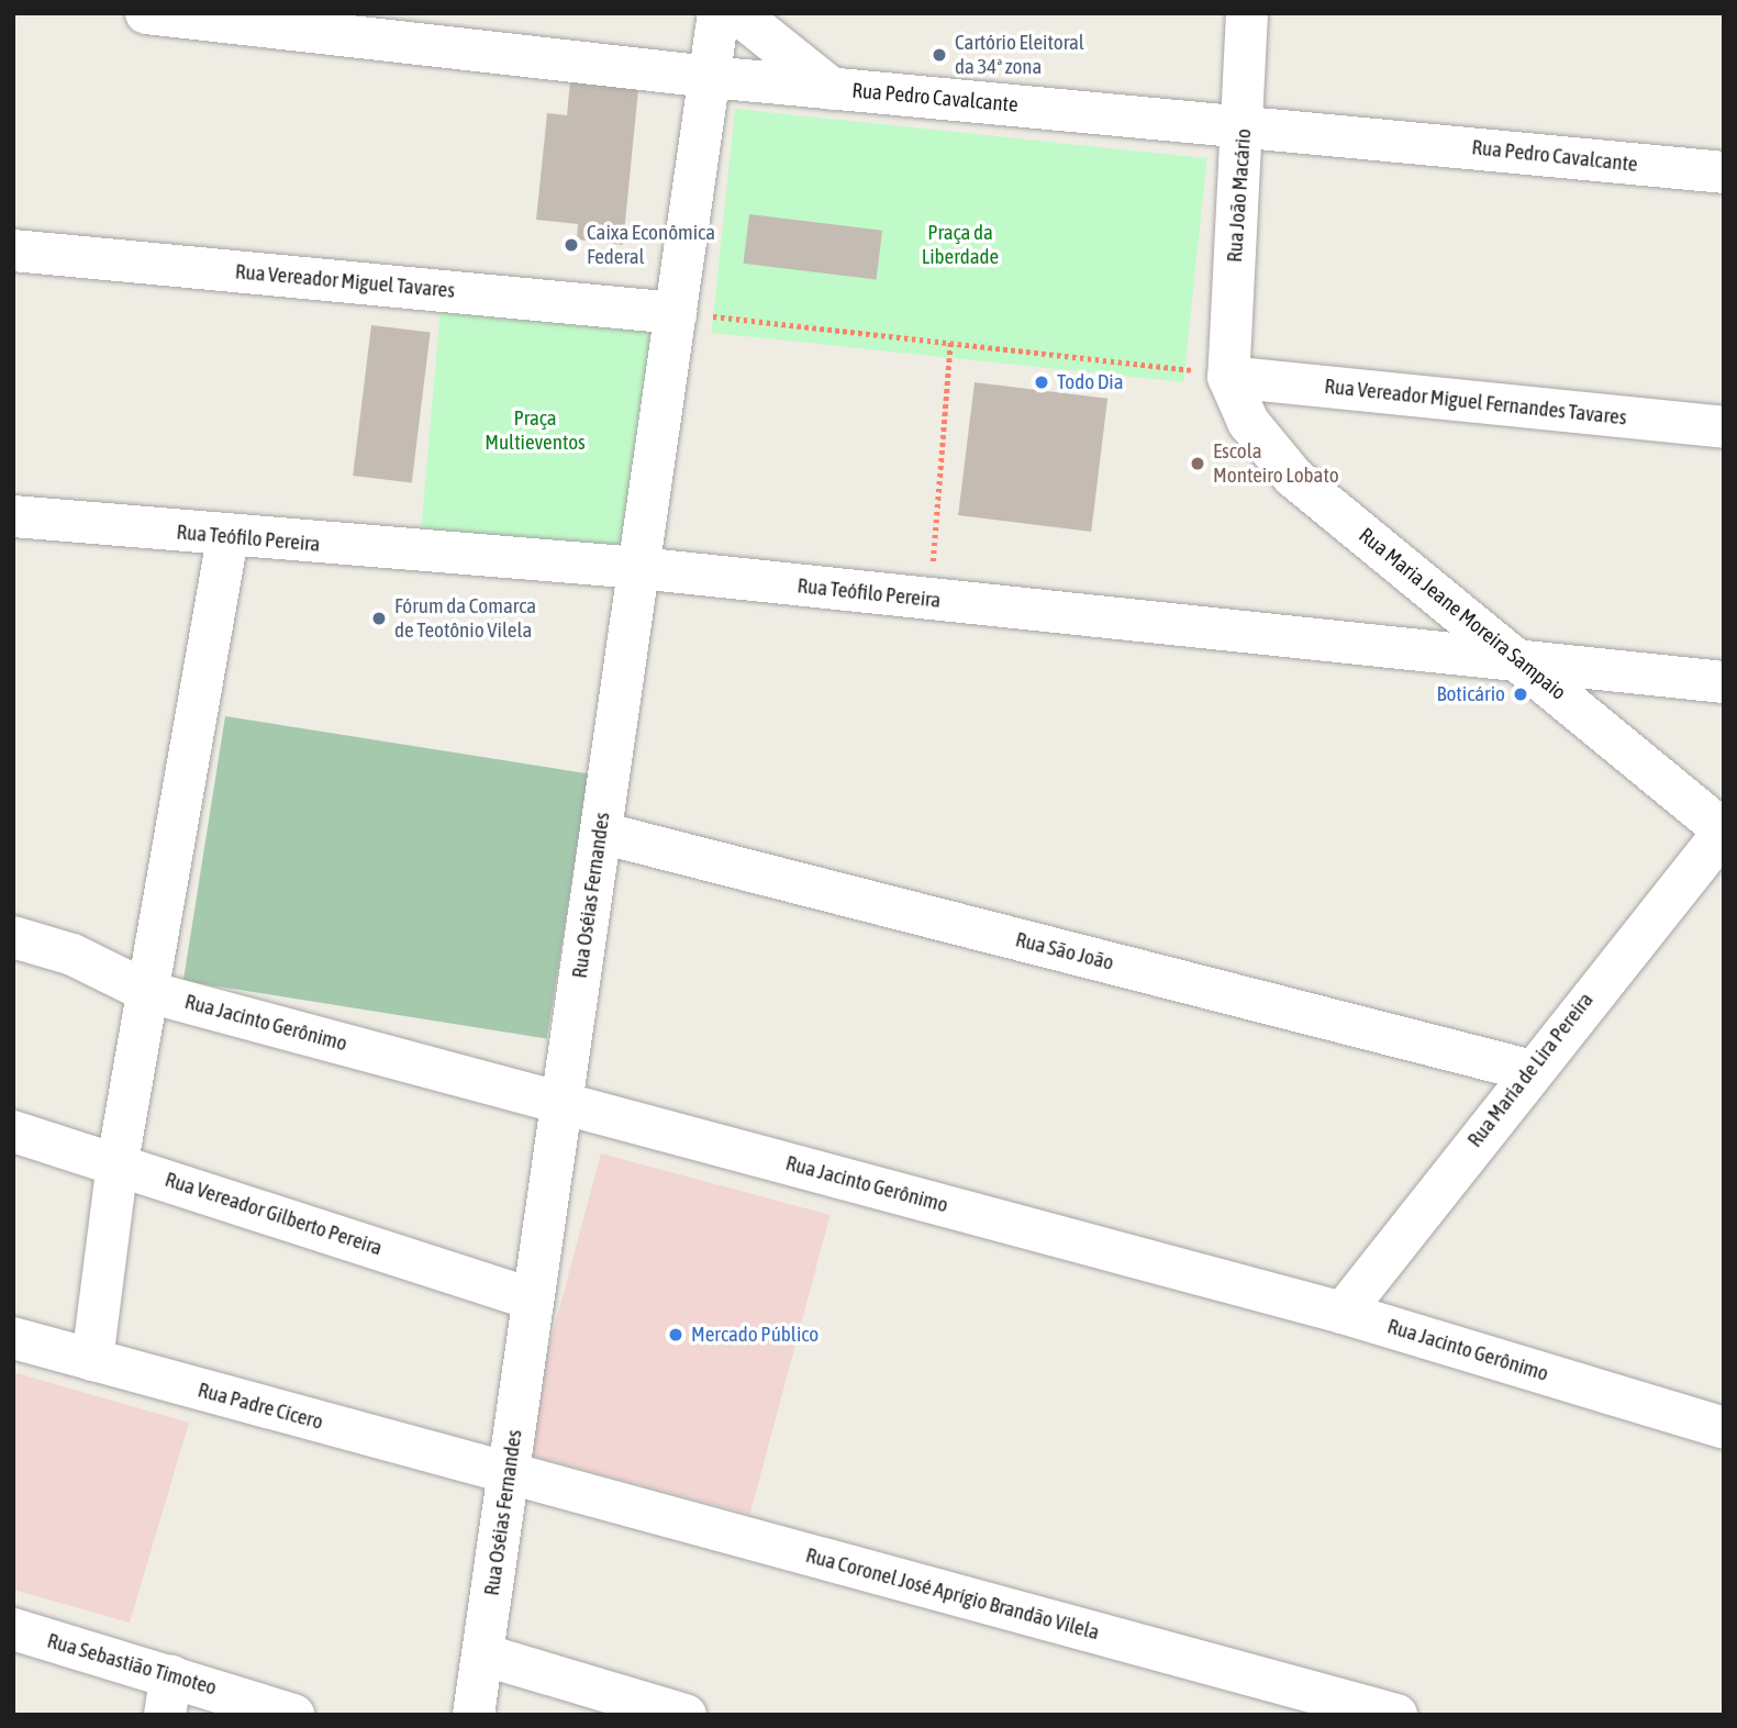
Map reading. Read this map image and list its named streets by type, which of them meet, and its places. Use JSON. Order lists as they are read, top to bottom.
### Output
{
  "streets": {
    "street": [
      "Rua Pedro Cavalcante",
      "Rua João Macário",
      "Rua Vereador Miguel Tavares",
      "Rua Vereador Miguel Fernandes Tavares",
      "Rua Teófilo Pereira",
      "Rua Maria Jeane Moreira Sampaio",
      "Rua Oséias Fernandes",
      "Rua São João",
      "Rua Jacinto Gerônimo",
      "Rua Maria de Lira Pereira",
      "Rua Vereador Gilberto Pereira",
      "Rua Padre Cícero",
      "Rua Coronel José Aprígio Brandão Vilela",
      "Rua Sebastião Timoteo"
    ]
  },
  "crossings": [
    ["Rua Pedro Cavalcante", "Rua João Macário"],
    ["Rua Pedro Cavalcante", "Rua Oséias Fernandes"],
    ["Rua João Macário", "Rua Vereador Miguel Fernandes Tavares"],
    ["Rua João Macário", "Rua Maria Jeane Moreira Sampaio"],
    ["Rua Vereador Miguel Tavares", "Rua Oséias Fernandes"],
    ["Rua Vereador Miguel Fernandes Tavares", "Rua Maria Jeane Moreira Sampaio"],
    ["Rua Teófilo Pereira", "Rua Maria Jeane Moreira Sampaio"],
    ["Rua Teófilo Pereira", "Rua Oséias Fernandes"],
    ["Rua Maria Jeane Moreira Sampaio", "Rua Maria de Lira Pereira"],
    ["Rua Oséias Fernandes", "Rua São João"],
    ["Rua Oséias Fernandes", "Rua Jacinto Gerônimo"],
    ["Rua Oséias Fernandes", "Rua Vereador Gilberto Pereira"],
    ["Rua Oséias Fernandes", "Rua Padre Cícero"],
    ["Rua Oséias Fernandes", "Rua Coronel José Aprígio Brandão Vilela"],
    ["Rua São João", "Rua Maria de Lira Pereira"],
    ["Rua Jacinto Gerônimo", "Rua Maria de Lira Pereira"],
    ["Rua Padre Cícero", "Rua Coronel José Aprígio Brandão Vilela"]
  ],
  "parks": ["Praça da Liberdade", "Praça Multieventos"],
  "places": [
    "Cartório Eleitoral da 34ª zona",
    "Caixa Econômica Federal",
    "Todo Dia",
    "Escola Monteiro Lobato",
    "Fórum da Comarca de Teotônio Vilela",
    "Boticário",
    "Mercado Público"
  ]
}
